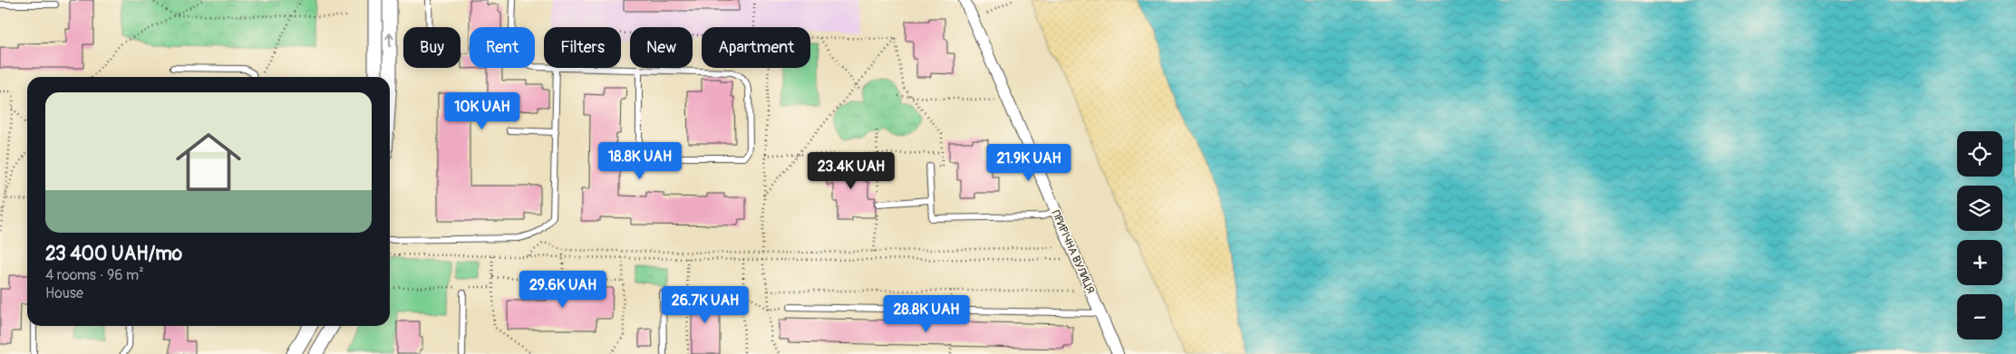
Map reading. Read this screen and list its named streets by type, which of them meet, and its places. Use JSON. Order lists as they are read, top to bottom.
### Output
{
  "streets": {
    "street": ["ПРИРІЧНА ВУЛИЦЯ"]
  },
  "page": {
    "chip": [
      "Buy",
      "Rent",
      "Filters",
      "New",
      "Apartment"
    ],
    "list": [
      {
        "name": "23 400 UAH/mo",
        "note": "4 rooms · 96 m² · House"
      }
    ],
    "price": [
      "10K UAH",
      "18.8K UAH",
      "21.9K UAH",
      "23.4K UAH",
      "29.6K UAH",
      "26.7K UAH",
      "28.8K UAH"
    ],
    "map_buttons": ["+", "−"]
  }
}
